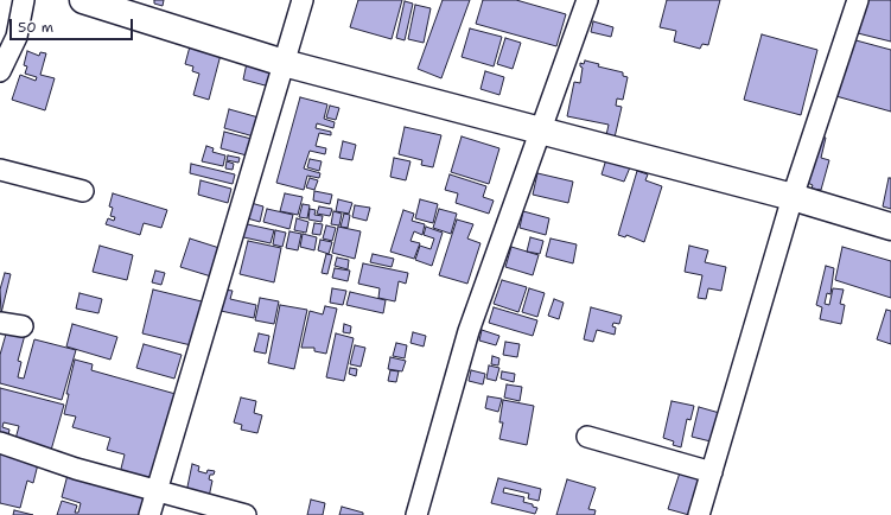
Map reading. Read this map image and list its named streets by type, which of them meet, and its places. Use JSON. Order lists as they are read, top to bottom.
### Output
{
  "scale_bar": "50 m"
}
